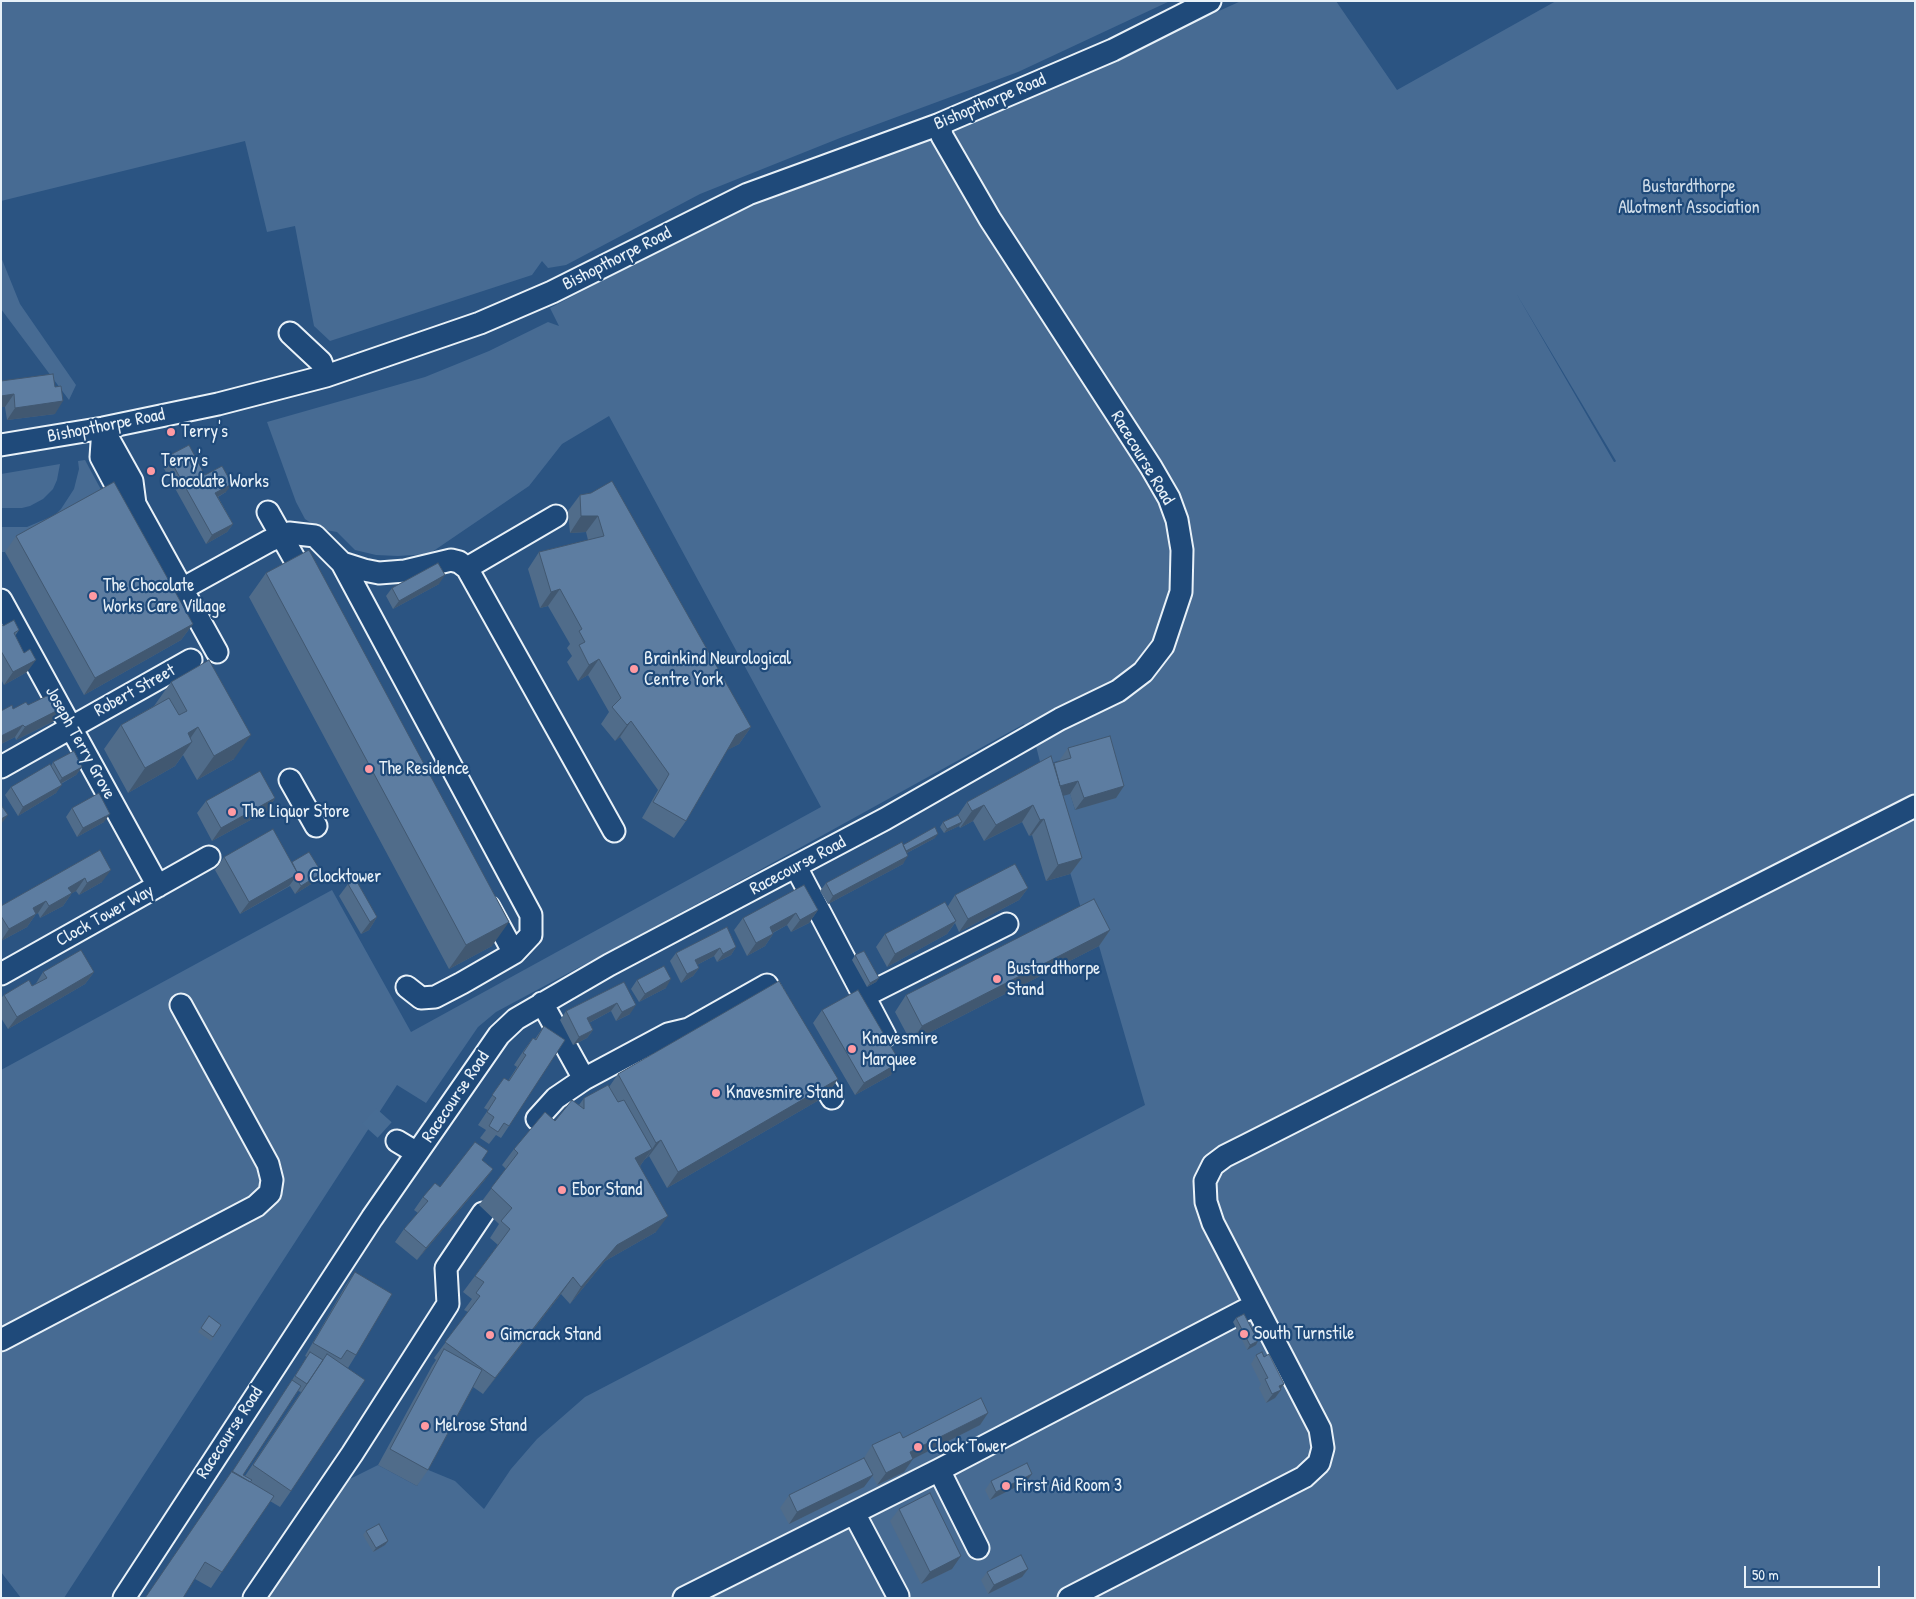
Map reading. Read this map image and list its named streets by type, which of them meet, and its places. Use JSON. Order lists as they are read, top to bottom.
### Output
{
  "streets": {
    "street": [
      "Bishopthorpe Road",
      "Racecourse Road",
      "Robert Street",
      "Joseph Terry Grove",
      "Clock Tower Way"
    ]
  },
  "crossings": [
    ["Bishopthorpe Road", "Racecourse Road"],
    ["Robert Street", "Joseph Terry Grove"],
    ["Joseph Terry Grove", "Clock Tower Way"]
  ],
  "parks": ["Bustardthorpe Allotment Association"],
  "places": [
    "Terry's",
    "Terry's Chocolate Works",
    "The Chocolate Works Care Village",
    "Brainkind Neurological Centre York",
    "The Residence",
    "The Liquor Store",
    "Clocktower",
    "Bustardthorpe Stand",
    "Knavesmire Marquee",
    "Knavesmire Stand",
    "Ebor Stand",
    "South Turnstile",
    "Gimcrack Stand",
    "Melrose Stand",
    "Clock Tower",
    "First Aid Room 3"
  ],
  "scale_bar": "50 m"
}
